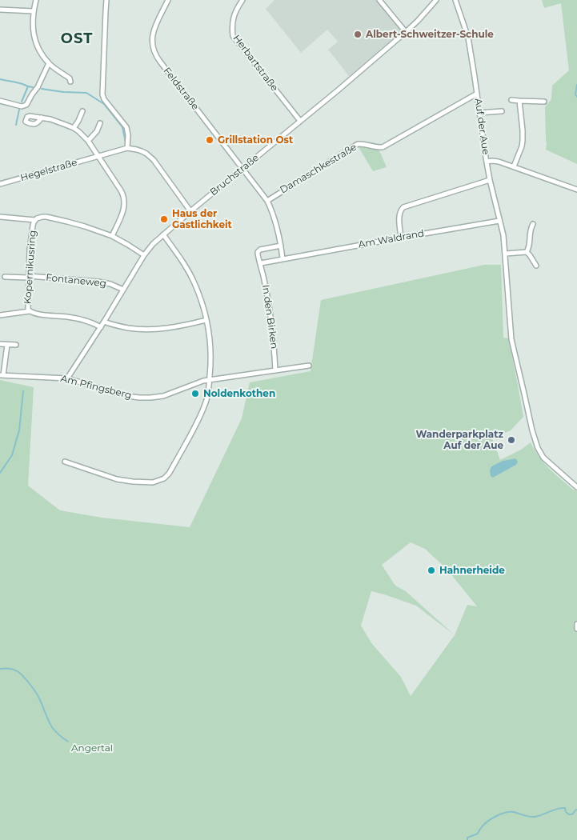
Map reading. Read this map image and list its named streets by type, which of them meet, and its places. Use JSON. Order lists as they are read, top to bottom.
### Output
{
  "streets": {
    "street": [
      "Herbartstraße",
      "Feldstraße",
      "Auf der Aue",
      "Damaschkestraße",
      "Hegelstraße",
      "Bruchstraße",
      "Am Waldrand",
      "Kopernikusring",
      "Fontaneweg",
      "In den Birken",
      "Am Pfingsberg"
    ]
  },
  "crossings": [
    ["Herbartstraße", "Bruchstraße"],
    ["Feldstraße", "Bruchstraße"],
    ["Auf der Aue", "Damaschkestraße"],
    ["Auf der Aue", "Am Waldrand"],
    ["Bruchstraße", "Kopernikusring"],
    ["Bruchstraße", "Fontaneweg"],
    ["Bruchstraße", "Am Pfingsberg"],
    ["Kopernikusring", "Fontaneweg"]
  ],
  "districts": ["OST"],
  "parks": ["Angertal"],
  "places": [
    "Albert-Schweitzer-Schule",
    "Grillstation Ost",
    "Haus der Gastlichkeit",
    "Noldenkothen",
    "Wanderparkplatz Auf der Aue",
    "Hahnerheide"
  ]
}
